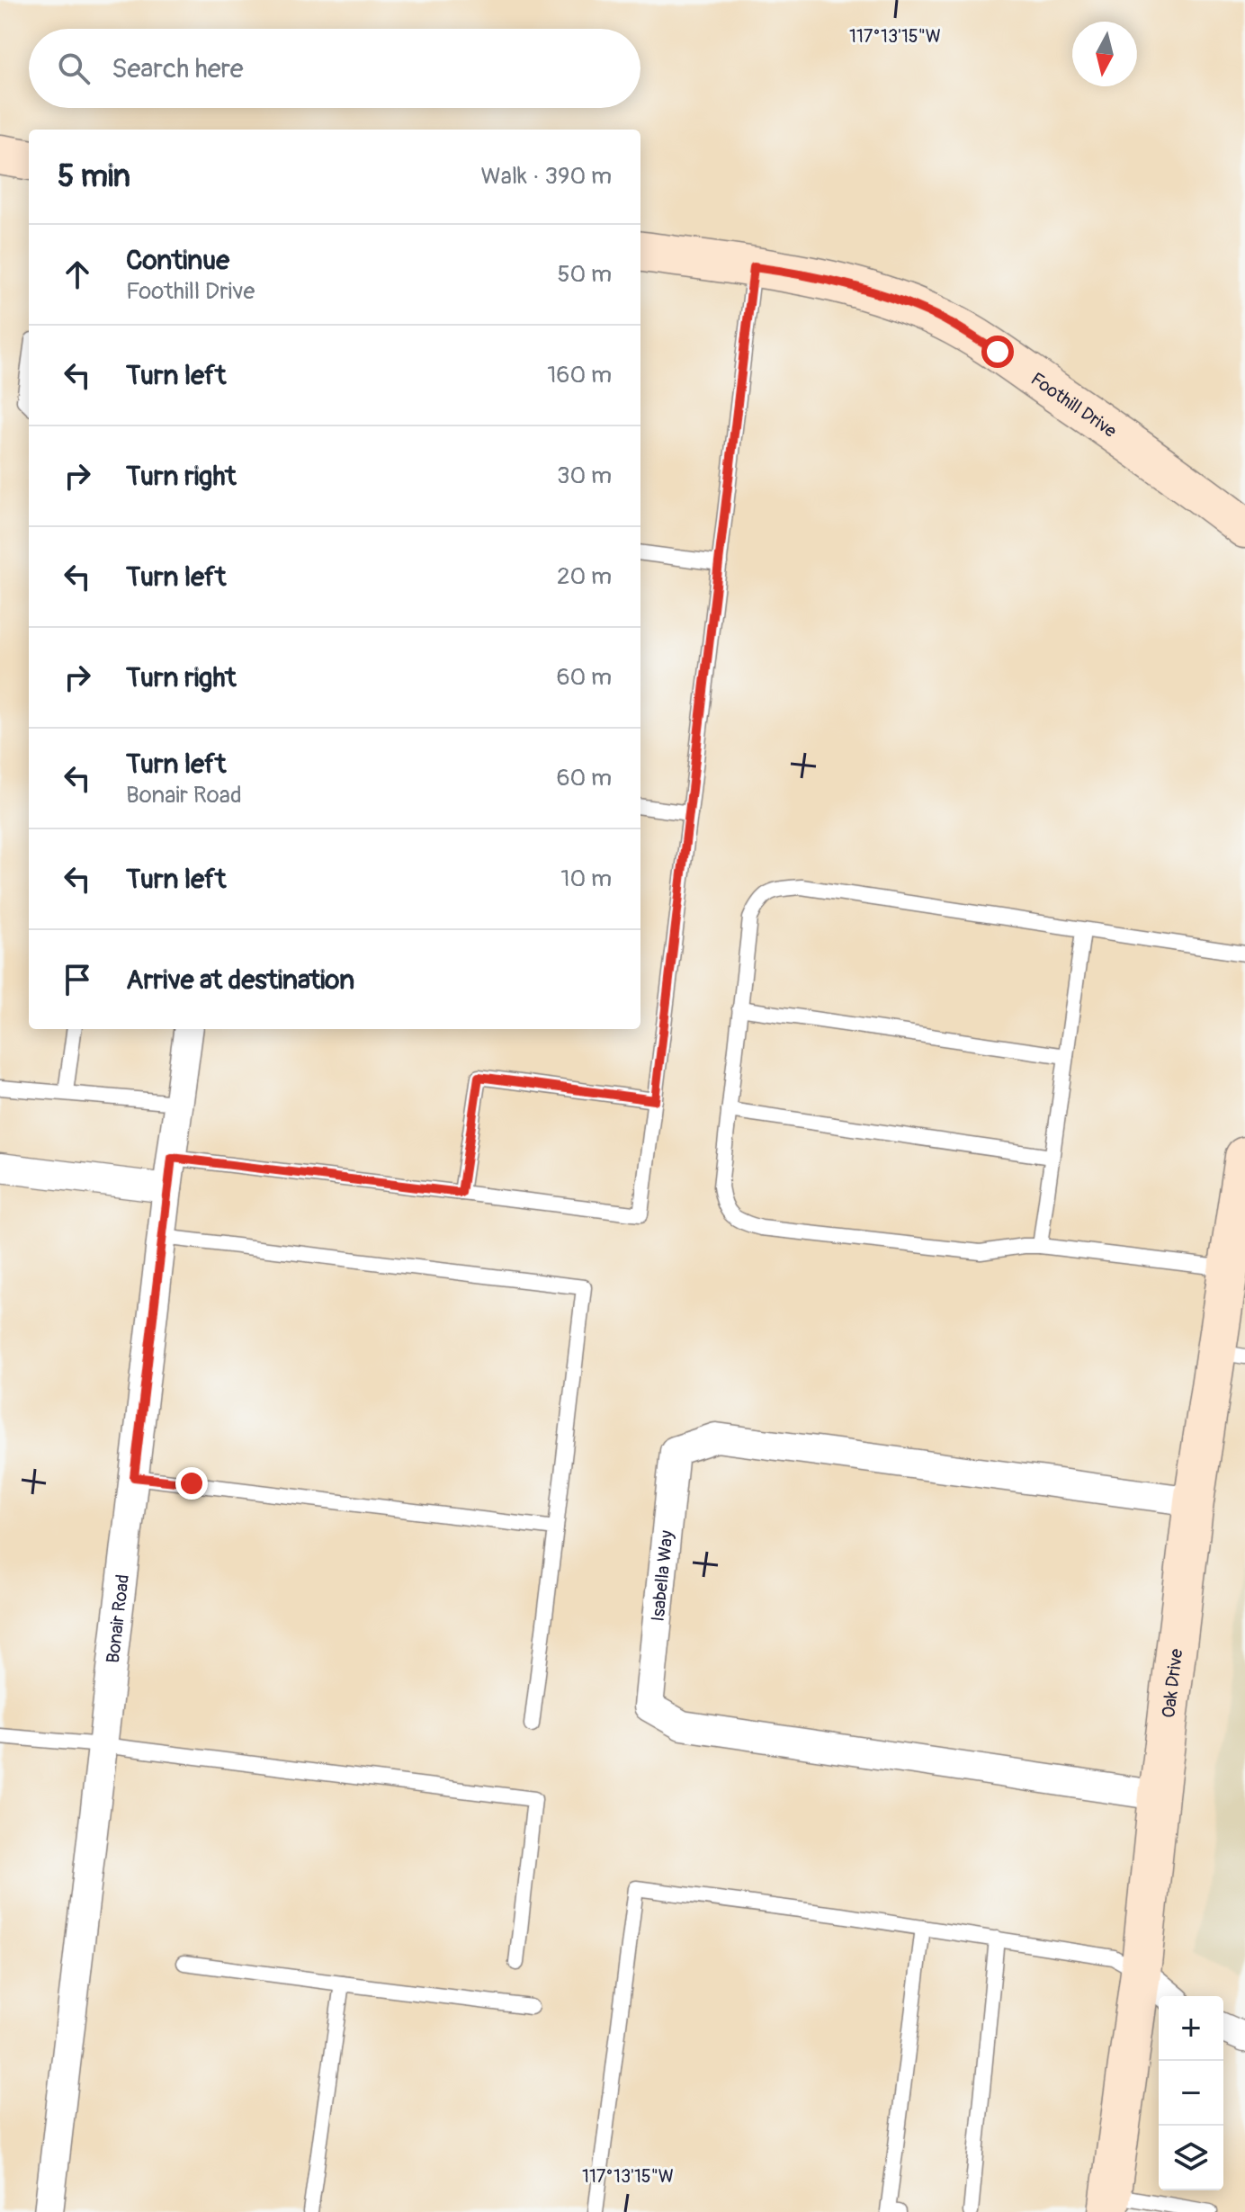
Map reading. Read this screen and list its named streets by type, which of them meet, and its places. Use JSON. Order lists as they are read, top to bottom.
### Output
{
  "streets": {
    "street": [
      "Foothill Drive",
      "Isabella Way",
      "Bonair Road",
      "Oak Drive"
    ]
  },
  "crossings": [
    ["Isabella Way", "Oak Drive"]
  ],
  "north": "bottom",
  "page": {
    "search": "Search here",
    "heading": ["5 min", "Walk · 390 m"],
    "list": [
      ["Continue", "Foothill Drive", "50 m"],
      ["Turn left", "160 m"],
      ["Turn right", "30 m"],
      ["Turn left", "20 m"],
      ["Turn right", "60 m"],
      ["Turn left", "Bonair Road", "60 m"],
      ["Turn left", "10 m"],
      "Arrive at destination"
    ],
    "map_buttons": ["+", "−"]
  },
  "coordinates": ["117°13'15\"W"]
}
